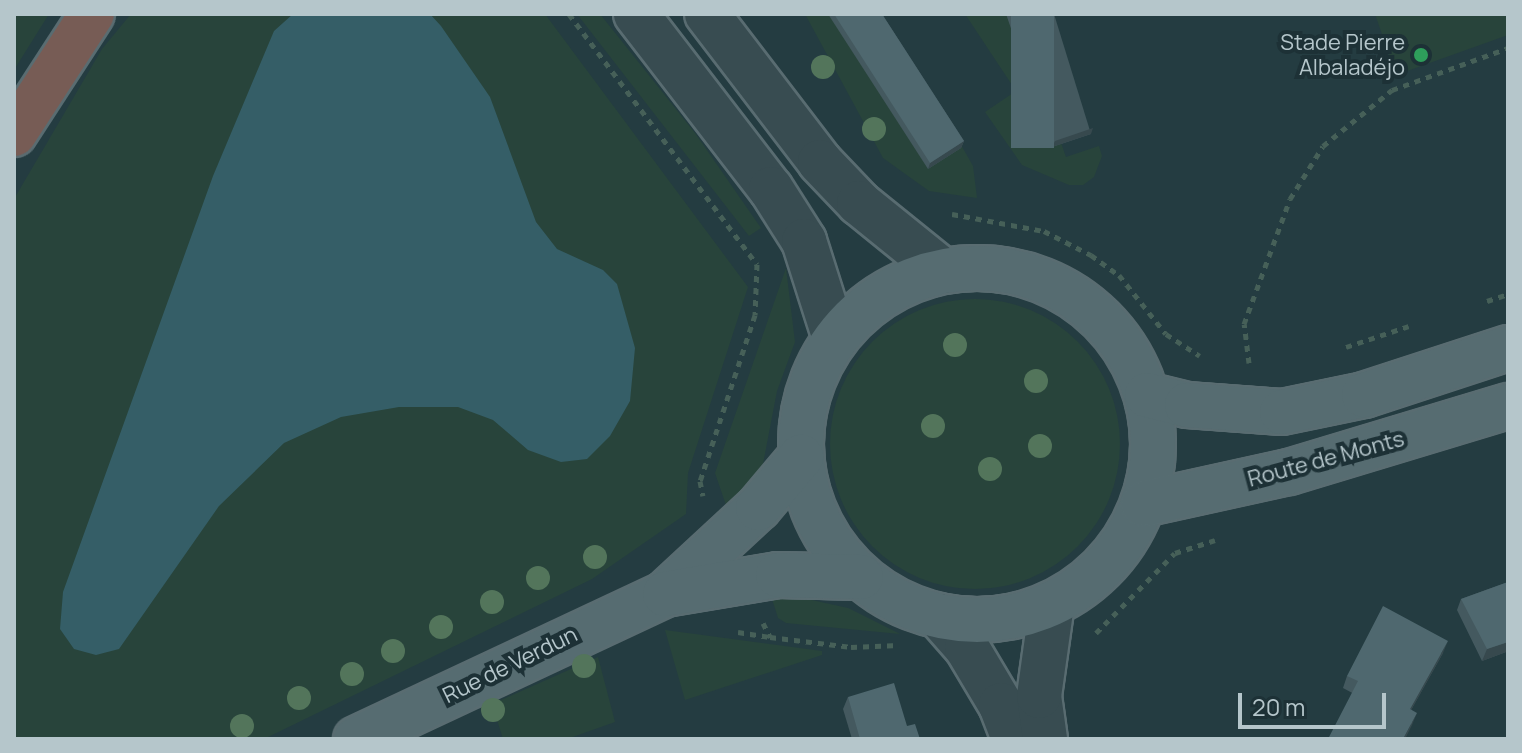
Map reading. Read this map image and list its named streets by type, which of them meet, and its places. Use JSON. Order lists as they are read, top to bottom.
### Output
{
  "streets": {
    "main road": ["Route de Monts", "Rue de Verdun"]
  },
  "places": ["Stade Pierre Albaladéjo"],
  "scale_bar": "20 m"
}
